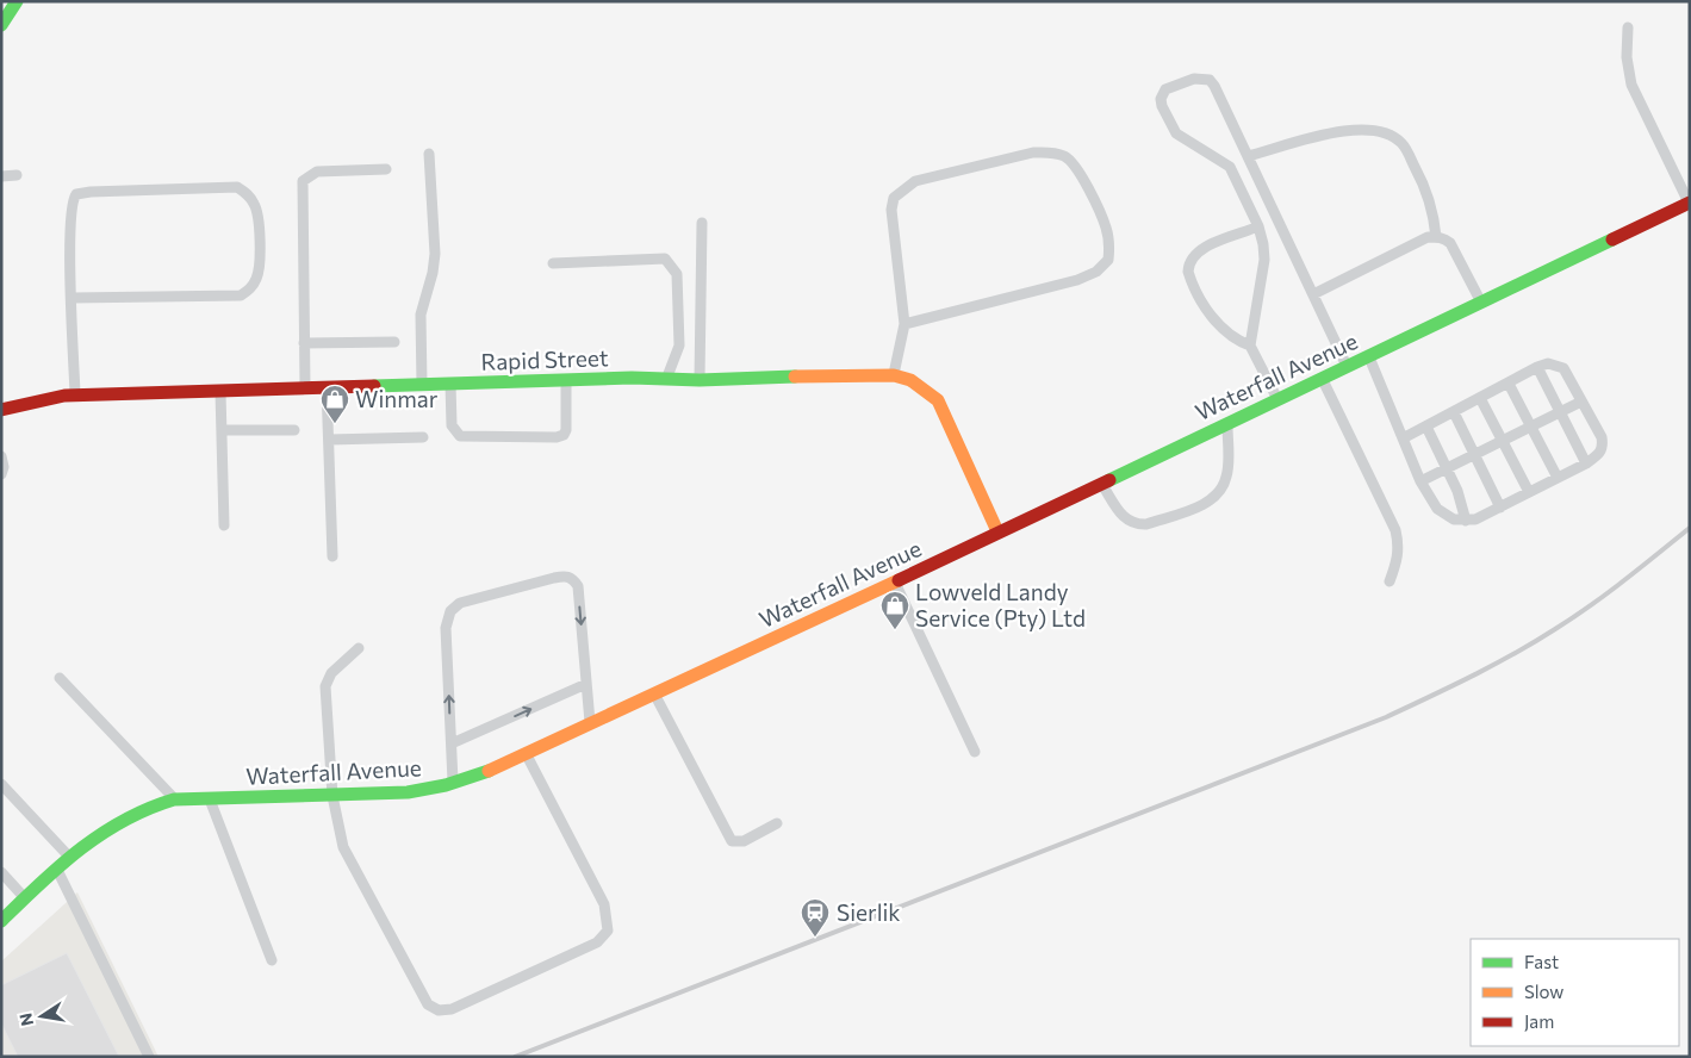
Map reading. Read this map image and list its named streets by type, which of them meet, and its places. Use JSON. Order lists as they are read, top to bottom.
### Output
{
  "streets": {
    "street": ["Rapid Street", "Waterfall Avenue"]
  },
  "crossings": [
    ["Rapid Street", "Waterfall Avenue"]
  ],
  "places": {
    "shop": ["Winmar", "Lowveld Landy Service (Pty) Ltd"],
    "station": ["Sierlik"]
  },
  "legend": ["Fast", "Slow", "Jam"],
  "north": "left"
}
